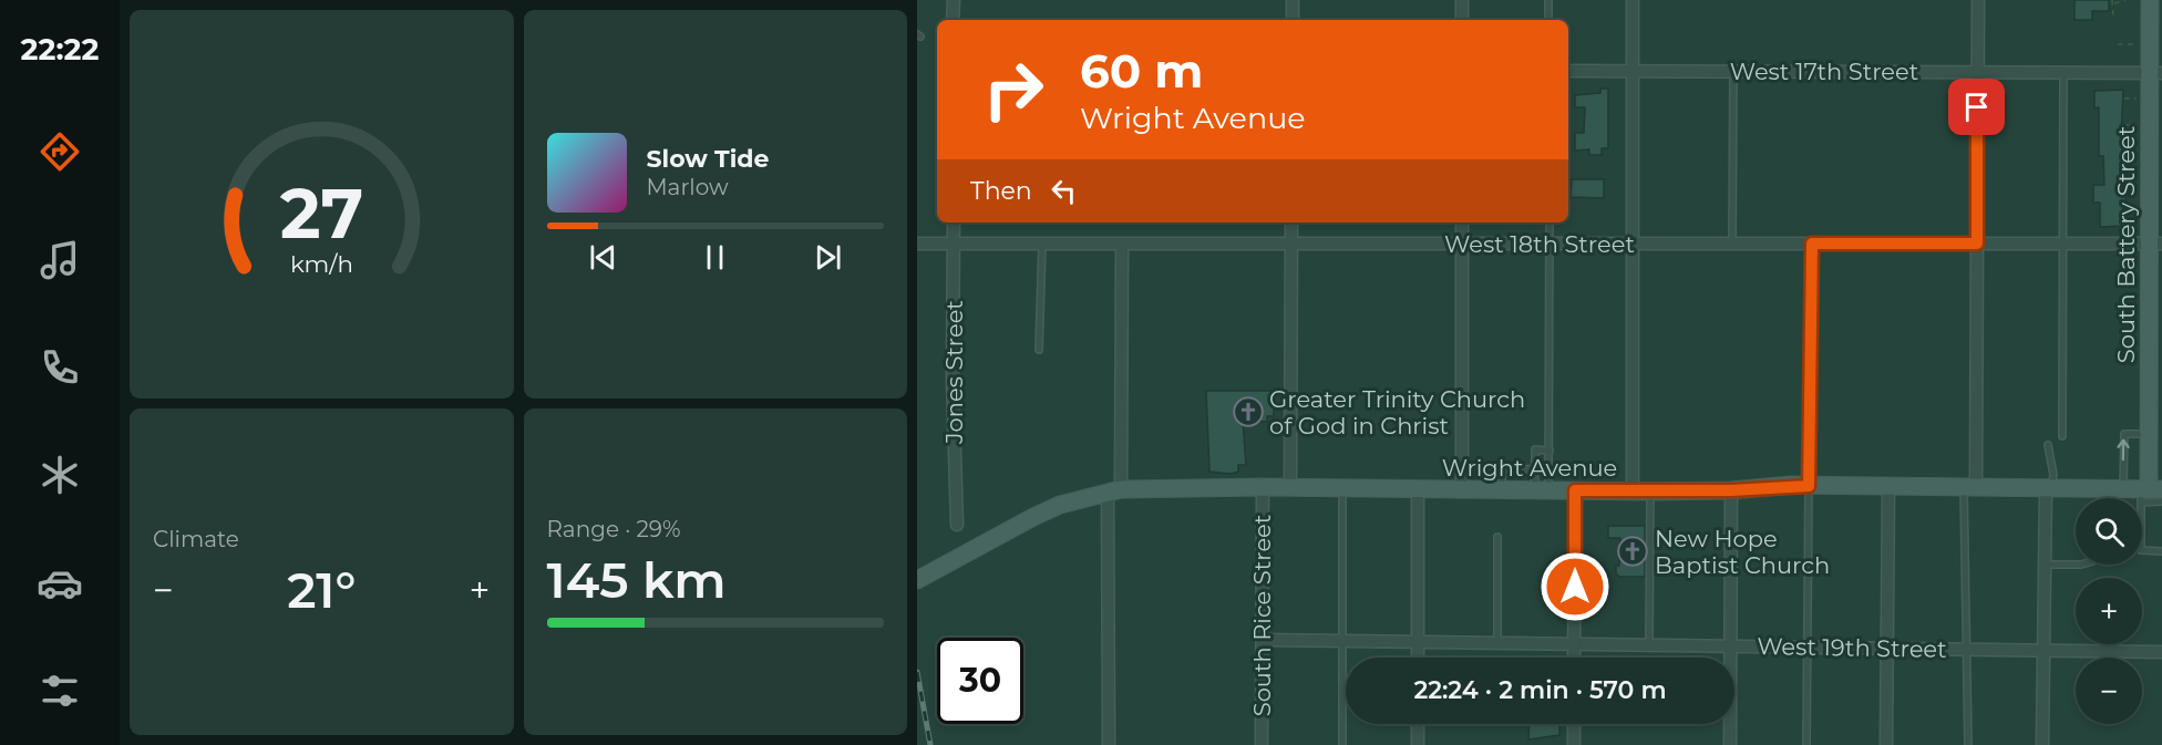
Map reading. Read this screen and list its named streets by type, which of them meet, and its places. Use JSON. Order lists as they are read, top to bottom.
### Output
{
  "streets": {
    "main road": ["South Battery Street", "Wright Avenue"],
    "street": [
      "West 17th Street",
      "West 18th Street",
      "Jones Street",
      "South Rice Street",
      "West 19th Street"
    ]
  },
  "crossings": [
    ["West 17th Street", "South Battery Street"],
    ["West 18th Street", "South Battery Street"],
    ["West 18th Street", "Jones Street"],
    ["West 18th Street", "South Rice Street"],
    ["South Battery Street", "Wright Avenue"],
    ["Wright Avenue", "South Rice Street"],
    ["South Rice Street", "West 19th Street"]
  ],
  "places": {
    "church": ["Greater Trinity Church of God in Christ", "New Hope Baptist Church"]
  },
  "page": {
    "tabs": "22:22",
    "turn": ["60 m", "Wright Avenue"],
    "song": ["Slow Tide", "Marlow"],
    "then": "Then",
    "tile": [
      "Climate",
      ["Range · 29%", "145 km"]
    ],
    "map_buttons": ["+", "−"],
    "heat": ["−", "21°", "+"],
    "limit": "30",
    "trip": "22:24 · 2 min · 570 m",
    "gauge": ["27", "km/h"]
  }
}
